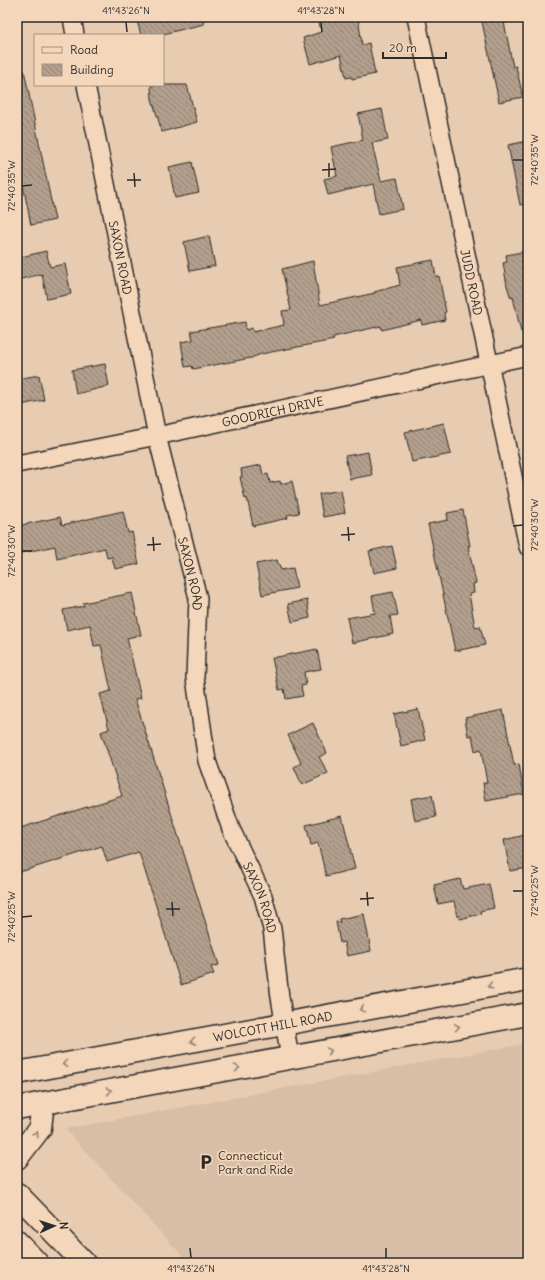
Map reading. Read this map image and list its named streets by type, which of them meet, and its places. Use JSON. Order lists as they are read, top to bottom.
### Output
{
  "streets": {
    "main road": ["WOLCOTT HILL ROAD"],
    "street": ["SAXON ROAD", "JUDD ROAD", "GOODRICH DRIVE"]
  },
  "crossings": [
    ["SAXON ROAD", "GOODRICH DRIVE"],
    ["SAXON ROAD", "WOLCOTT HILL ROAD"],
    ["JUDD ROAD", "GOODRICH DRIVE"]
  ],
  "places": {
    "parking": ["Connecticut Park and Ride"]
  },
  "legend": ["Road", "Building"],
  "scale_bar": "20 m",
  "north": "right",
  "coordinates": [
    "41°43'26\"N",
    "41°43'28\"N",
    "72°40'35\"W",
    "72°40'30\"W",
    "72°40'25\"W"
  ]
}
